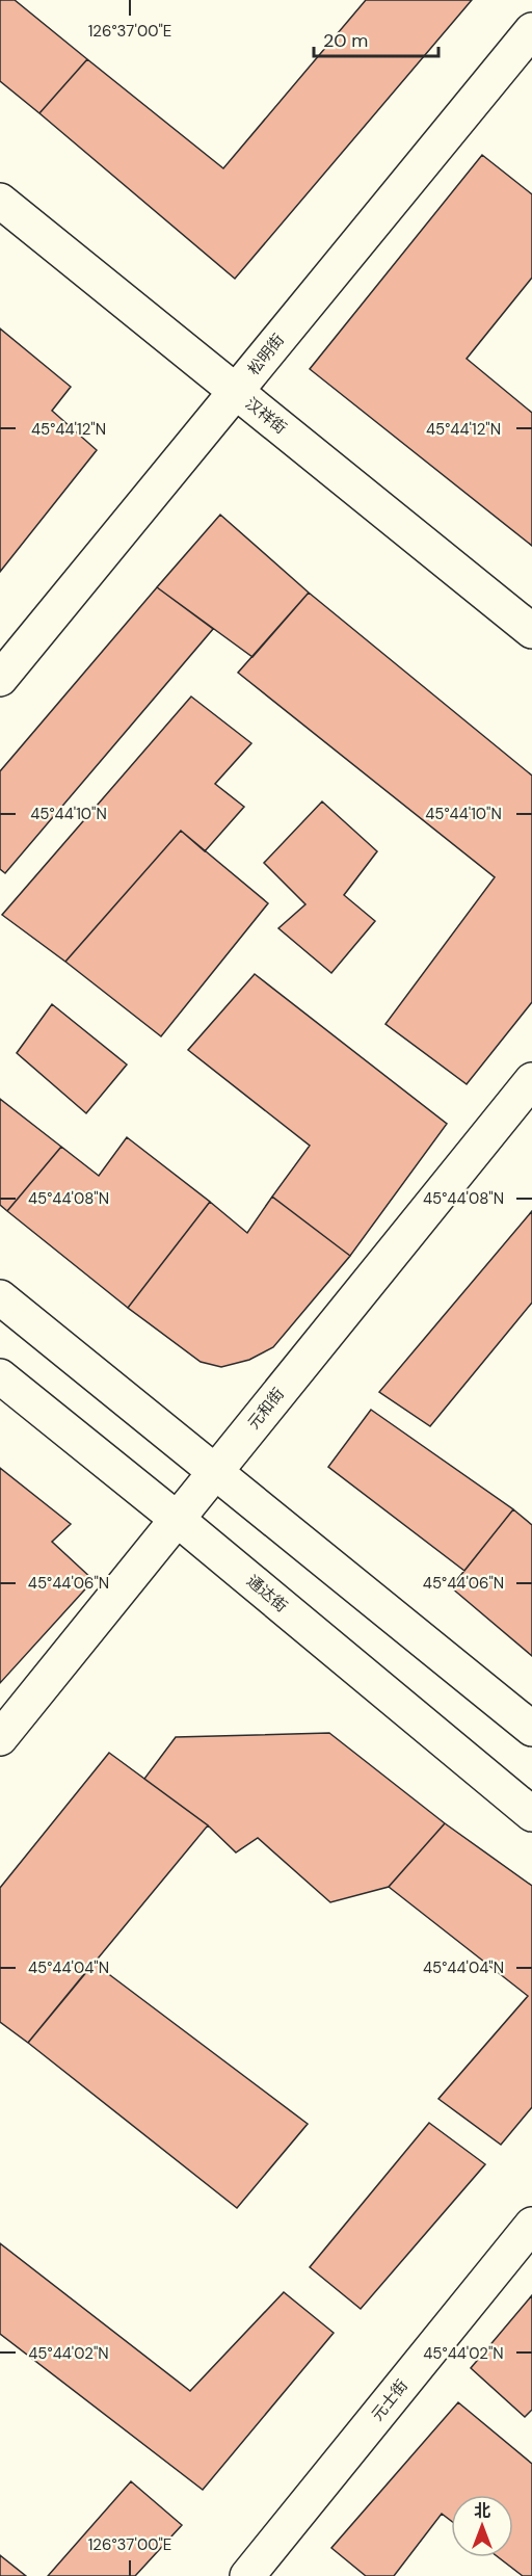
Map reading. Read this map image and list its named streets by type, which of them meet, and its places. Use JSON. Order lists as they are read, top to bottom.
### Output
{
  "streets": {
    "street": [
      "松明街",
      "汉祥街",
      "元和街",
      "通达街",
      "元士街"
    ]
  },
  "crossings": [
    ["松明街", "汉祥街"],
    ["元和街", "通达街"]
  ],
  "scale_bar": "20 m",
  "north": "top",
  "coordinates": [
    "126°37'00\"E",
    "45°44'12\"N",
    "45°44'10\"N",
    "45°44'08\"N",
    "45°44'06\"N",
    "45°44'04\"N",
    "45°44'02\"N"
  ]
}
